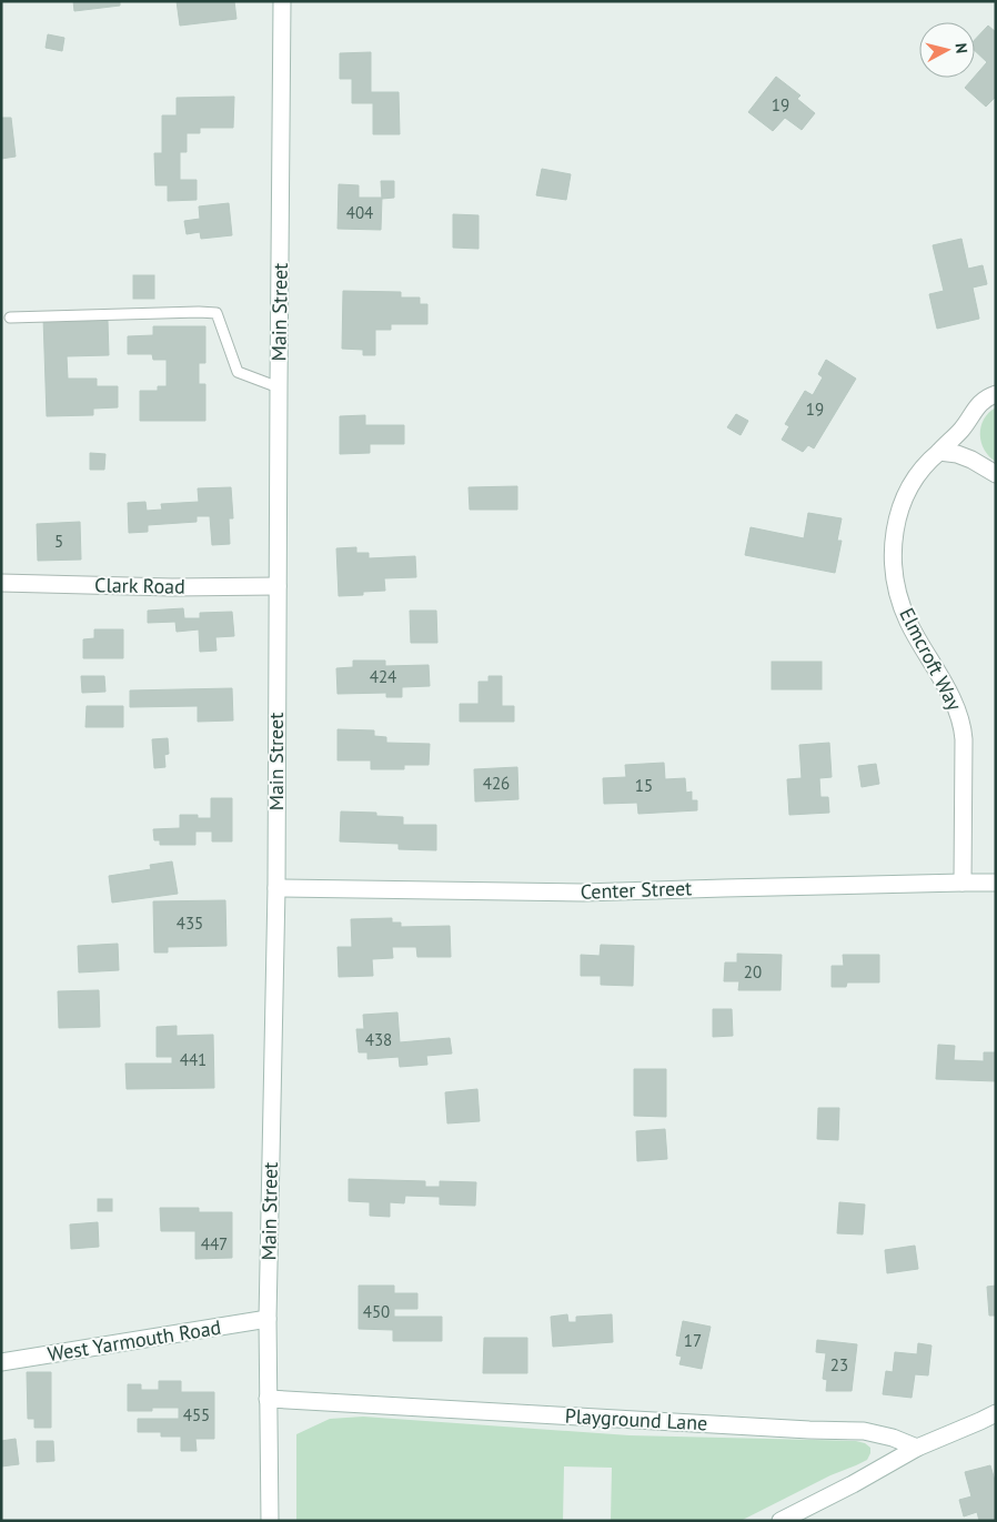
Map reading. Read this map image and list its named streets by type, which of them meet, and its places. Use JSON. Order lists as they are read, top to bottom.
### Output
{
  "streets": {
    "street": [
      "Main Street",
      "Clark Road",
      "Elmcroft Way",
      "Center Street",
      "West Yarmouth Road",
      "Playground Lane"
    ]
  },
  "crossings": [
    ["Main Street", "Clark Road"],
    ["Main Street", "Center Street"],
    ["Main Street", "West Yarmouth Road"],
    ["Main Street", "Playground Lane"],
    ["Elmcroft Way", "Center Street"]
  ],
  "house_numbers": [
    "19",
    "404",
    "19",
    "5",
    "424",
    "426",
    "15",
    "435",
    "20",
    "438",
    "441",
    "447",
    "450",
    "17",
    "23",
    "455"
  ],
  "north": "right"
}
